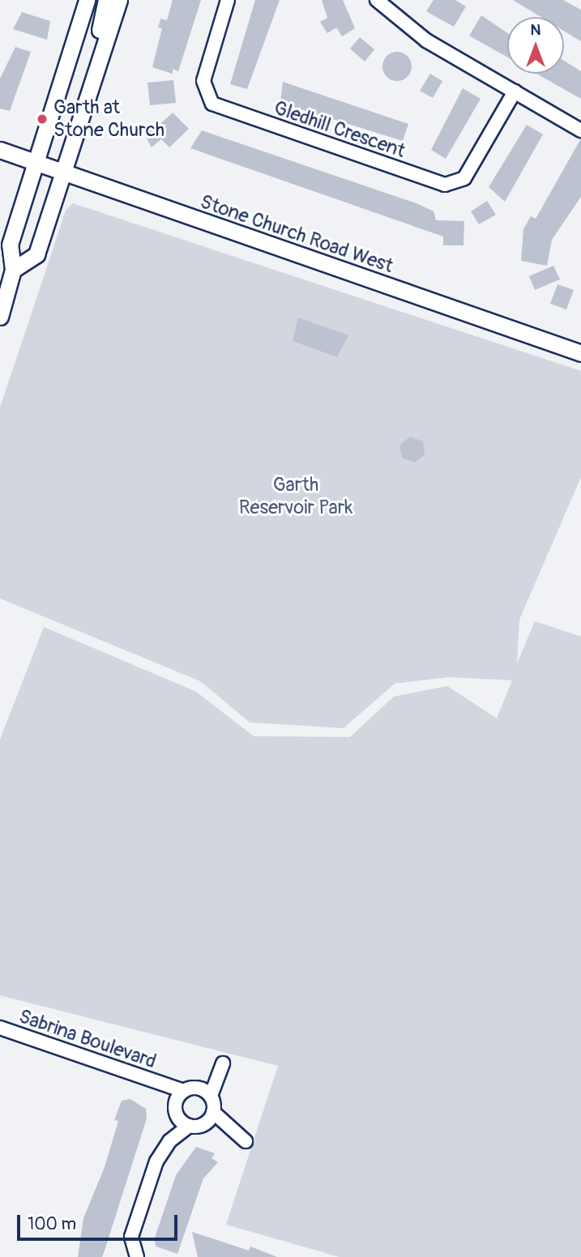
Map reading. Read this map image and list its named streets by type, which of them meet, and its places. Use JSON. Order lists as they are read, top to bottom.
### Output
{
  "streets": {
    "main road": ["Stone Church Road West"],
    "street": ["Gledhill Crescent", "Sabrina Boulevard"]
  },
  "parks": ["Garth Reservoir Park"],
  "places": ["Garth at Stone Church"],
  "scale_bar": "100 m",
  "north": "top"
}
